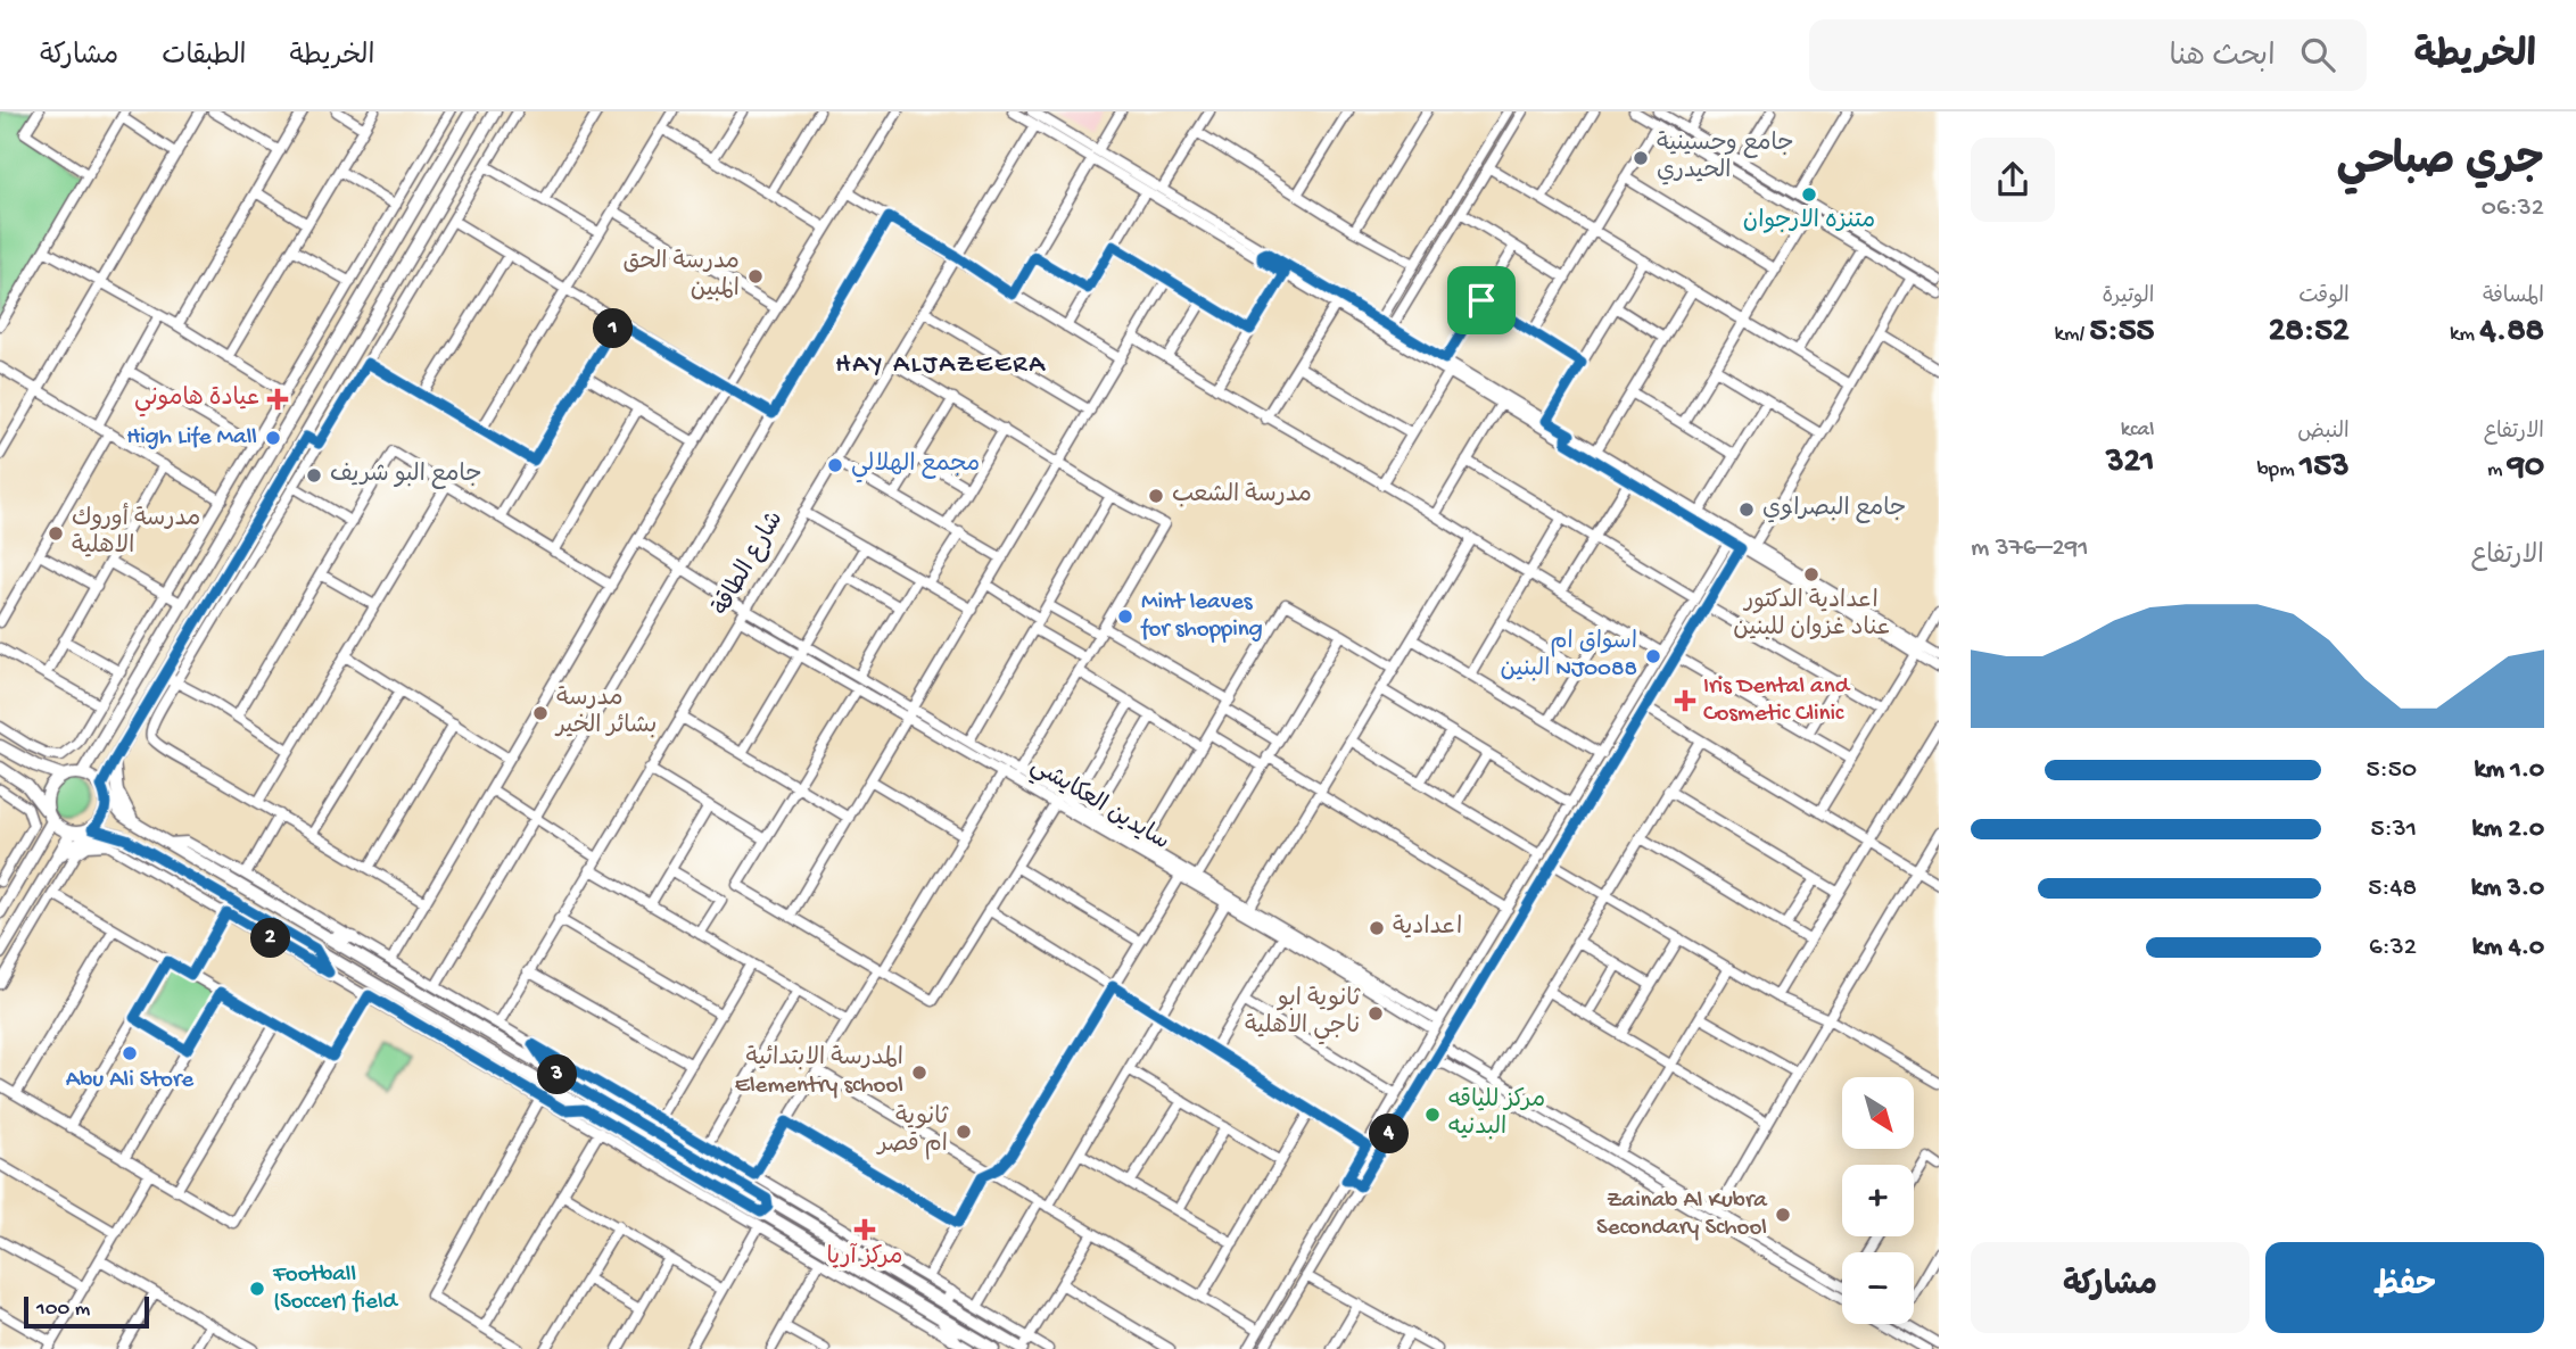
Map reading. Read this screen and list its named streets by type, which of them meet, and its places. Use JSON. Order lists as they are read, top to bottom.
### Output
{
  "streets": {
    "street": ["شارع الطاقة", "سايدين العكايشي"]
  },
  "crossings": [
    ["شارع الطاقة", "سايدين العكايشي"]
  ],
  "districts": ["HAY ALJAZEERA"],
  "places": {
    "other": [
      "جامع وحسينية الحيدري",
      "متنزه الارجوان",
      "مدرسة الحق المبين",
      "High Life Mall",
      "مجمع الهلالي",
      "جامع البو شريف",
      "مدرسة الشعب",
      "جامع البصراوي",
      "مدرسة أوروك الاهلية",
      "اعدادية الدكتور عناد غزوان للبنين",
      "Mint leaves for shopping",
      "اسواق ام البنين NJ0088",
      "مدرسة بشائر الخير",
      "اعدادية",
      "ثانوية ابو ناجي الاهلية",
      "Abu Ali Store",
      "المدرسة الابتدائية Elementry school",
      "مركز للياقه البدنيه",
      "ثانوية ام قصر",
      "Zainab Al Kubra Secondary School",
      "Football (Soccer) field"
    ],
    "health": ["عيادة هاموني", "Iris Dental and Cosmetic Clinic", "مركز آريا"]
  },
  "scale_bar": "100 m",
  "north": "bottom right",
  "page": {
    "header": "الخريطة",
    "search": "ابحث هنا",
    "nav": ["الخريطة", "الطبقات", "مشاركة"],
    "heading": ["جري صباحي", "06:32"],
    "stats": [
      ["المسافة", "4.88 km"],
      ["الوقت", "28:52"],
      ["الوتيرة", "5:55 /km"],
      ["الارتفاع", "90 m"],
      ["النبض", "153 bpm"],
      ["kcal", "321"]
    ],
    "pins": [
      "1",
      "2",
      "3",
      "4"
    ],
    "chart": ["الارتفاع", "291–376 m"],
    "list": [
      {
        "name": "1.0 km",
        "note": "5:50"
      },
      {
        "name": "2.0 km",
        "note": "5:31"
      },
      {
        "name": "3.0 km",
        "note": "5:48"
      },
      {
        "name": "4.0 km",
        "note": "6:32"
      }
    ],
    "map_buttons": ["+", "−"],
    "buttons": ["حفظ", "مشاركة"],
    "scale": "100 m"
  }
}
